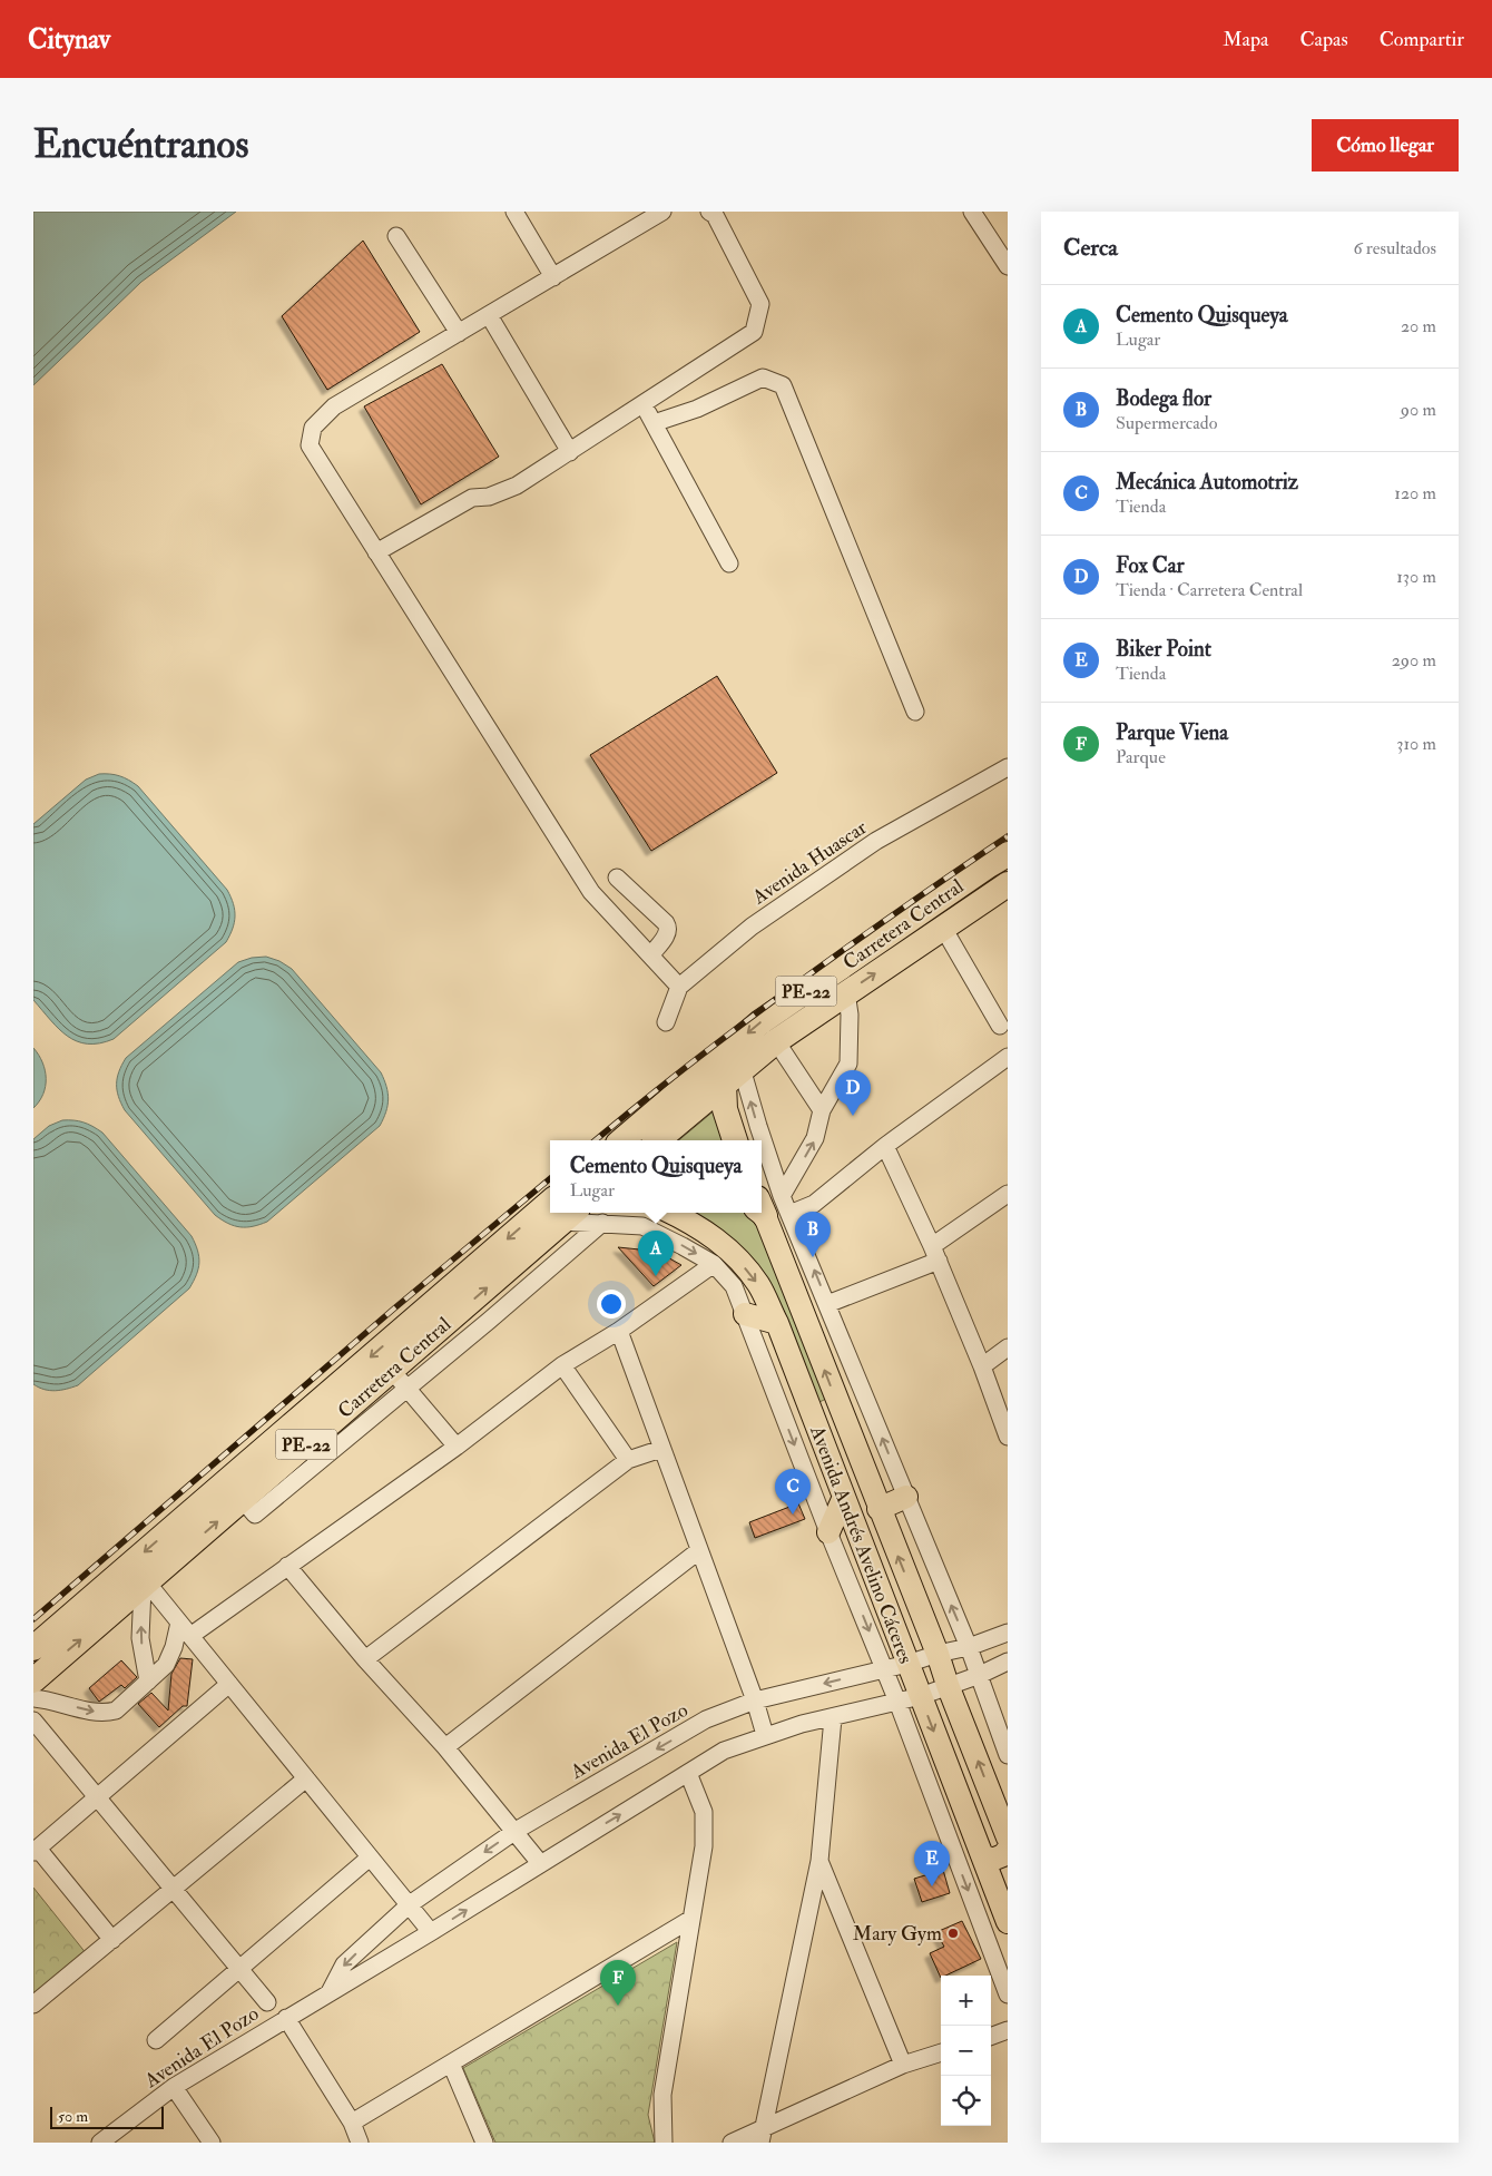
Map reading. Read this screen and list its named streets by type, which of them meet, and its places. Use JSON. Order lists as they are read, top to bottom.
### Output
{
  "streets": {
    "highway": ["Carretera Central", "PE-22"],
    "main road": ["Avenida Andrés Avelino Cáceres"],
    "street": ["Avenida Huascar", "Avenida El Pozo"]
  },
  "crossings": [
    ["Avenida Andrés Avelino Cáceres", "Avenida El Pozo"]
  ],
  "places": ["Mary Gym"],
  "scale_bar": "50 m",
  "page": {
    "header": "Citynav",
    "nav": ["Mapa", "Capas", "Compartir"],
    "buttons": "Cómo llegar",
    "title": "Encuéntranos",
    "heading": ["Cerca", "6 resultados"],
    "list": [
      {
        "mark": "A",
        "name": "Cemento Quisqueya",
        "note": "Lugar",
        "value": "20 m"
      },
      {
        "mark": "B",
        "name": "Bodega flor",
        "note": "Supermercado",
        "value": "90 m"
      },
      {
        "mark": "C",
        "name": "Mecánica Automotriz",
        "note": "Tienda",
        "value": "120 m"
      },
      {
        "mark": "D",
        "name": "Fox Car",
        "note": "Tienda · Carretera Central",
        "value": "130 m"
      },
      {
        "mark": "E",
        "name": "Biker Point",
        "note": "Tienda",
        "value": "290 m"
      },
      {
        "mark": "F",
        "name": "Parque Viena",
        "note": "Parque",
        "value": "310 m"
      }
    ],
    "pins": [
      "D",
      "B",
      "A",
      "C",
      "E",
      "F"
    ],
    "popup": ["Cemento Quisqueya", "Lugar"],
    "map_buttons": ["+", "−"],
    "scale": "50 m"
  }
}
